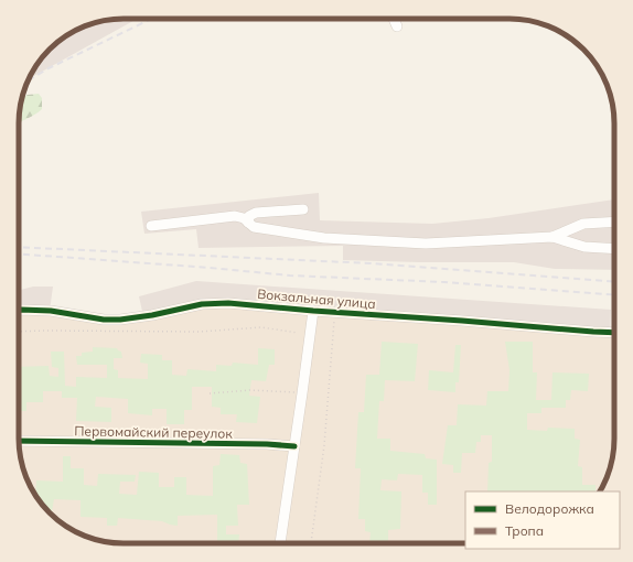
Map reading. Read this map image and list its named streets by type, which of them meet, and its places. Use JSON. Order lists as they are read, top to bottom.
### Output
{
  "streets": {
    "street": ["Вокзальная улица", "Первомайский переулок"]
  },
  "legend": ["Велодорожка", "Тропа"]
}
